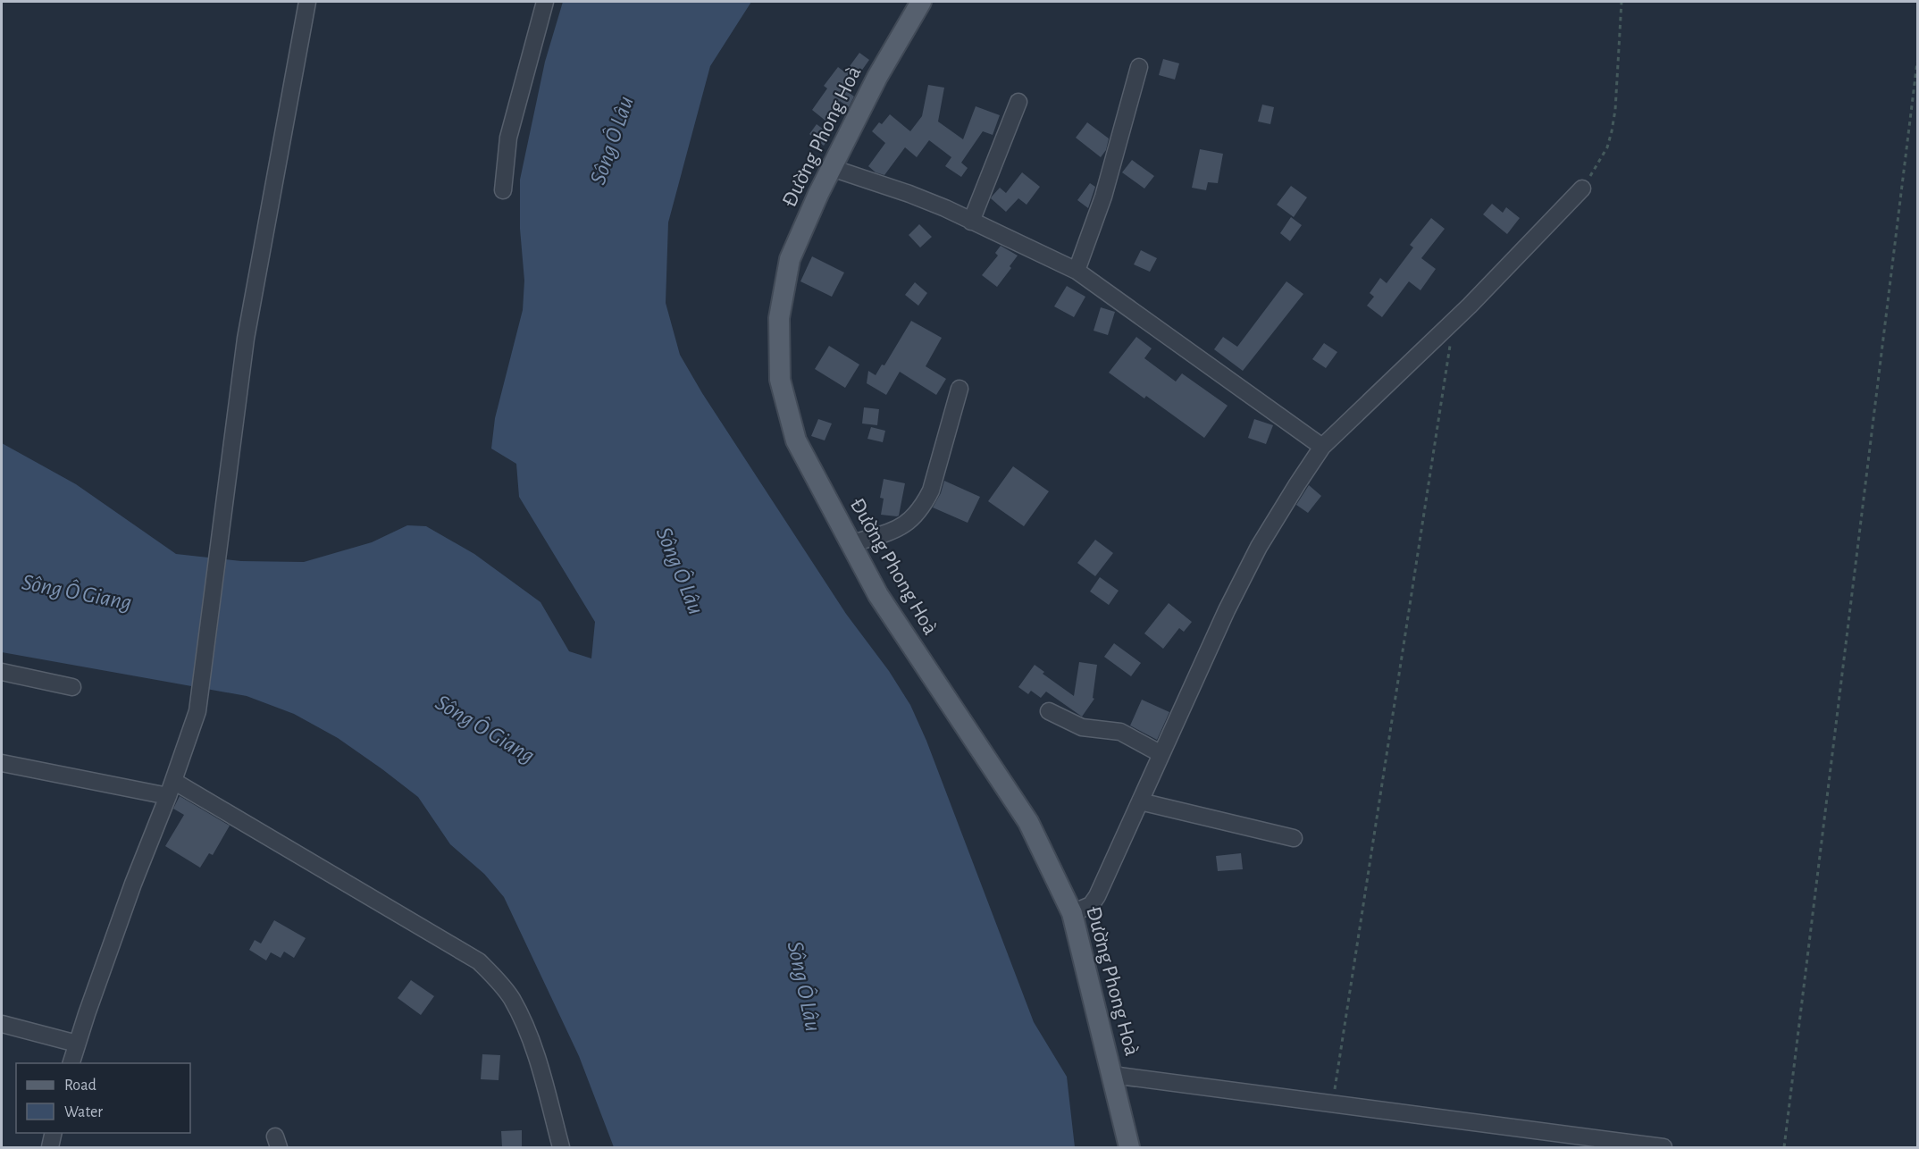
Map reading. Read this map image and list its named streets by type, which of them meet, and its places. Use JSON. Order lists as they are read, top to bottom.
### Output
{
  "streets": {
    "main road": ["Đường Phong Hoà"]
  },
  "water": ["Sông Ô Lâu", "Sông Ô Giang"],
  "legend": ["Road", "Water"]
}
